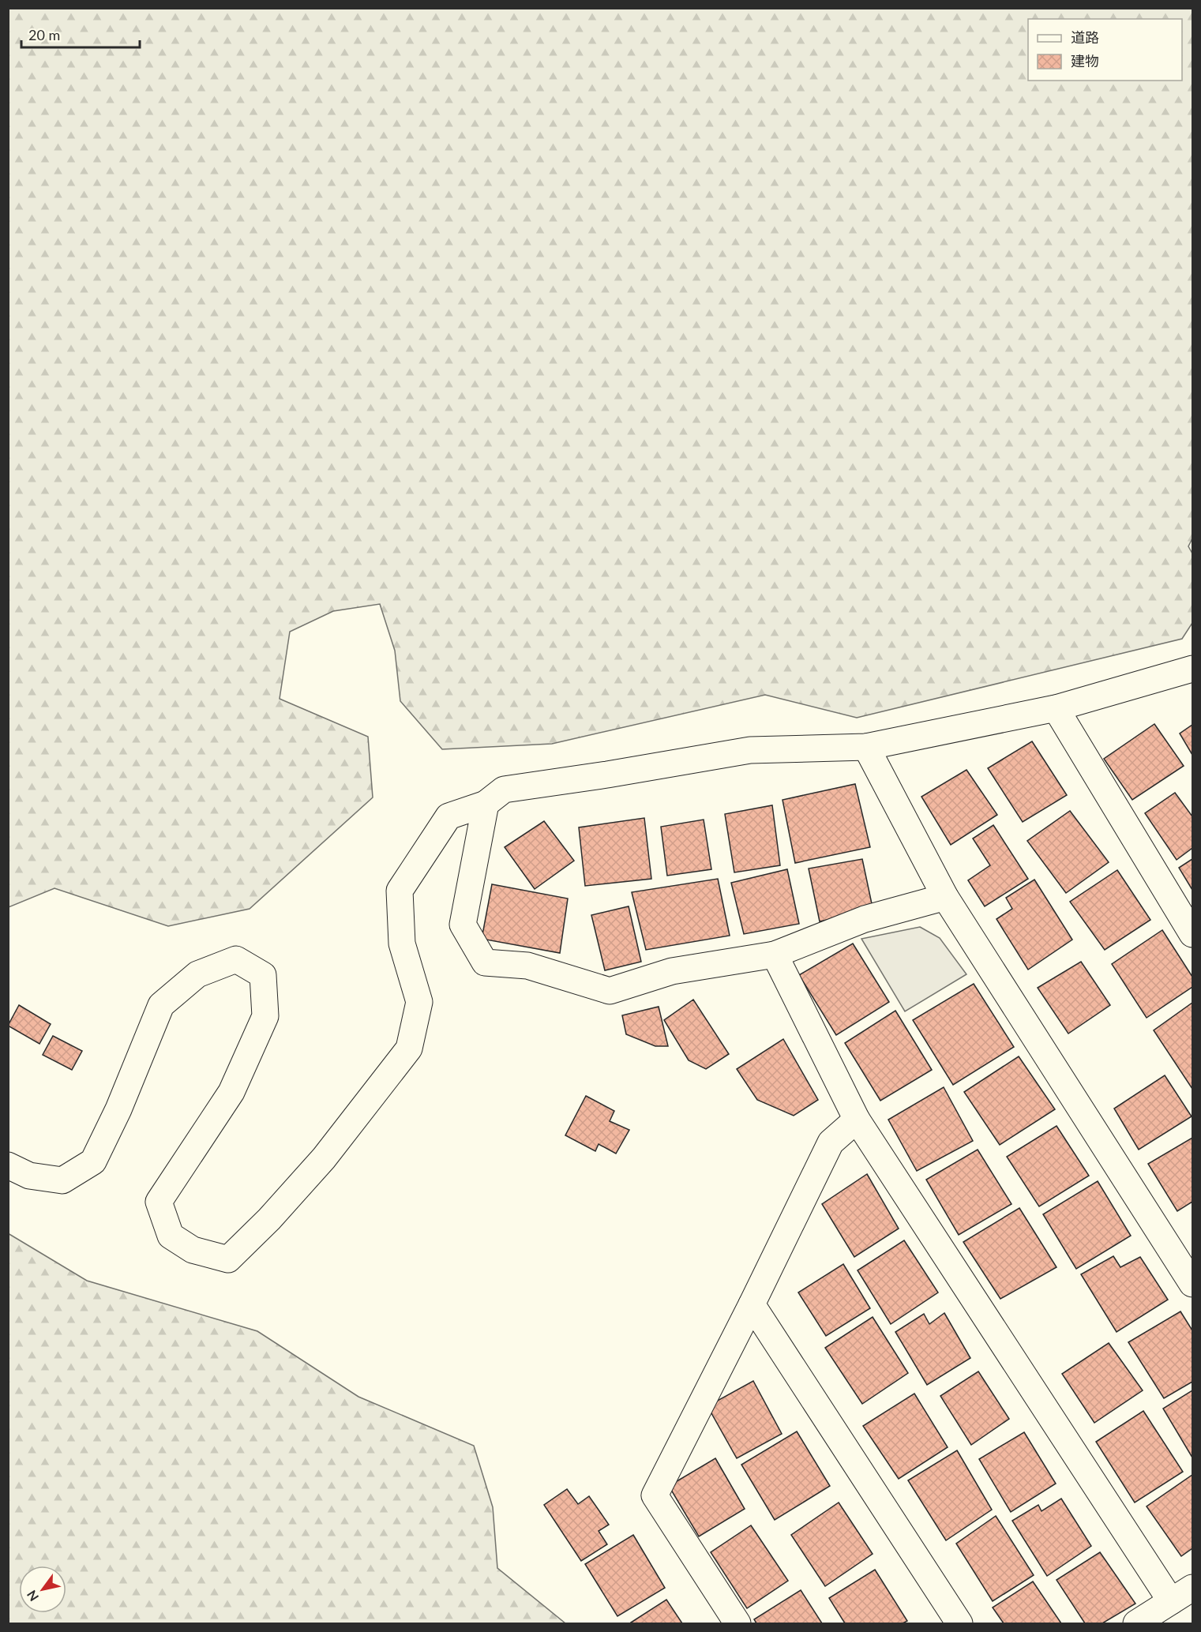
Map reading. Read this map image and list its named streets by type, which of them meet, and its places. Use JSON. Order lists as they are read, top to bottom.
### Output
{
  "legend": ["道路", "建物"],
  "scale_bar": "20 m",
  "north": "bottom left"
}
